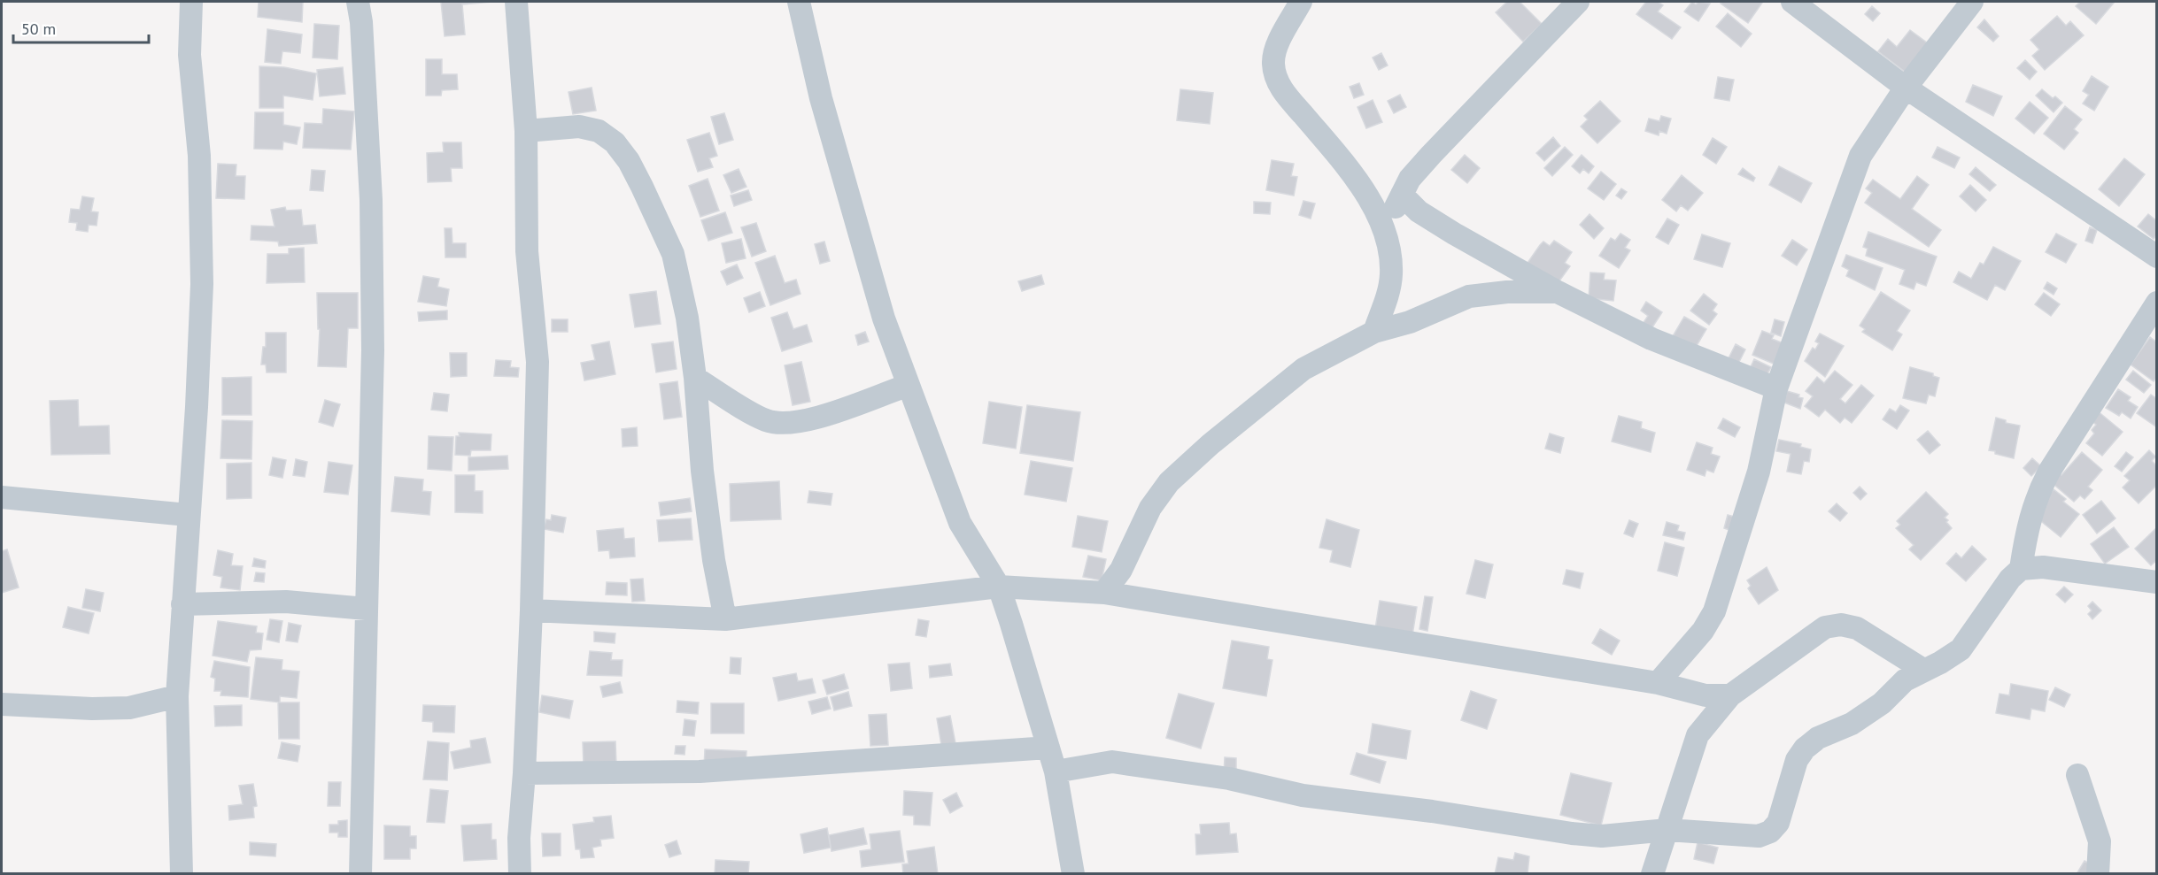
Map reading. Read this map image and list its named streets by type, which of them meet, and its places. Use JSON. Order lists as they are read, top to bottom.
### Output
{
  "scale_bar": "50 m"
}
